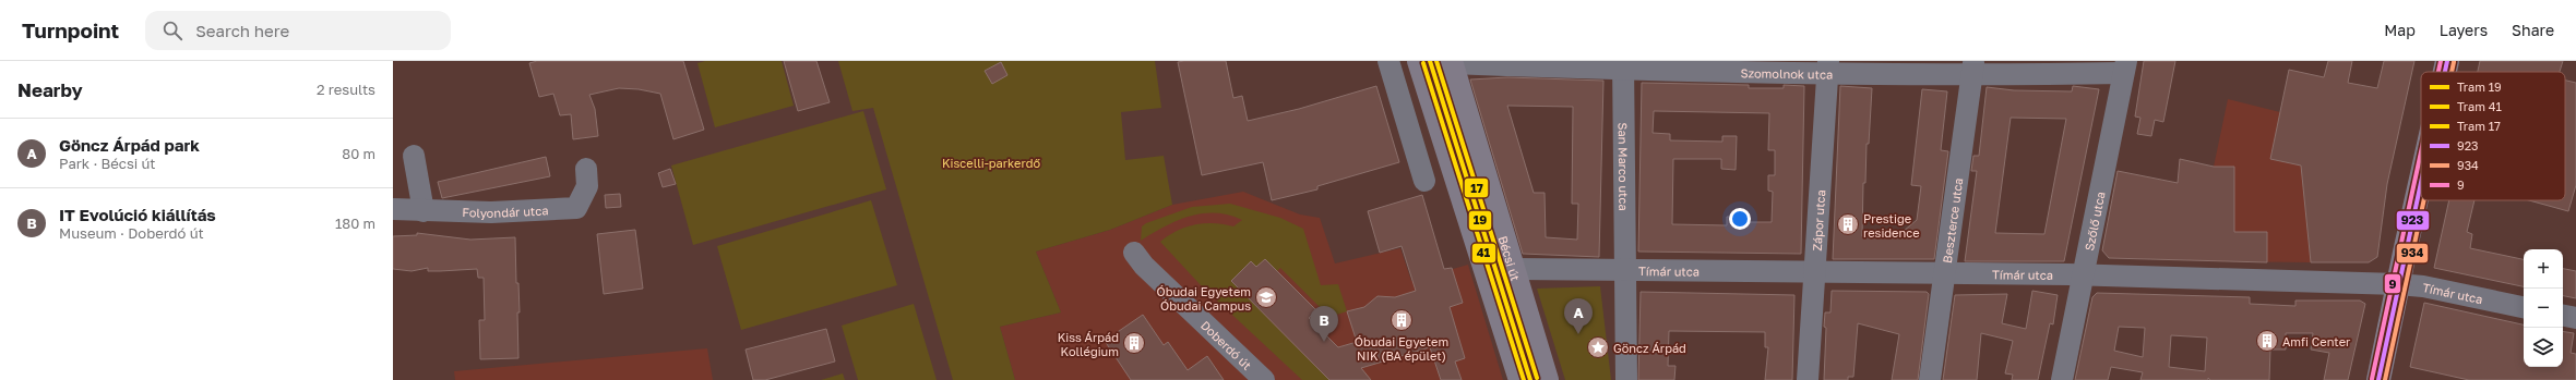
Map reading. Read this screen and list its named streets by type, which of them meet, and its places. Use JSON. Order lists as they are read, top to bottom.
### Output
{
  "streets": {
    "main road": ["Bécsi út"],
    "street": [
      "Szomolnok utca",
      "San Marco utca",
      "Folyondár utca",
      "Zápor utca",
      "Beszterce utca",
      "Szőlő utca",
      "Tímár utca",
      "Doberdó út"
    ]
  },
  "crossings": [
    ["Szomolnok utca", "San Marco utca"],
    ["Szomolnok utca", "Zápor utca"],
    ["Szomolnok utca", "Beszterce utca"],
    ["Szomolnok utca", "Szőlő utca"],
    ["Szomolnok utca", "Bécsi út"],
    ["San Marco utca", "Tímár utca"],
    ["Zápor utca", "Tímár utca"],
    ["Beszterce utca", "Tímár utca"],
    ["Szőlő utca", "Tímár utca"],
    ["Bécsi út", "Tímár utca"]
  ],
  "parks": ["Kiscelli-parkerdő"],
  "places": {
    "building": [
      "Prestige residence",
      "Óbudai Egyetem NIK (BA épület)",
      "Amfi Center",
      "Kiss Árpád Kollégium"
    ],
    "school or university": ["Óbudai Egyetem Óbudai Campus"],
    "place": ["Göncz Árpád"]
  },
  "lines": [
    "tram line 19",
    "tram line 17",
    "transit line 923",
    "transit line 9",
    "transit line 934",
    "tram line 41"
  ],
  "legend": [
    "Tram 19",
    "Tram 41",
    "Tram 17",
    "923",
    "934",
    "9"
  ],
  "page": {
    "header": "Turnpoint",
    "search": "Search here",
    "nav": ["Map", "Layers", "Share"],
    "heading": ["Nearby", "2 results"],
    "list": [
      {
        "mark": "A",
        "name": "Göncz Árpád park",
        "note": "Park · Bécsi út",
        "value": "80 m"
      },
      {
        "mark": "B",
        "name": "IT Evolúció kiállítás",
        "note": "Museum · Doberdó út",
        "value": "180 m"
      }
    ],
    "map_buttons": ["+", "−"],
    "pins": ["A", "B"]
  }
}
